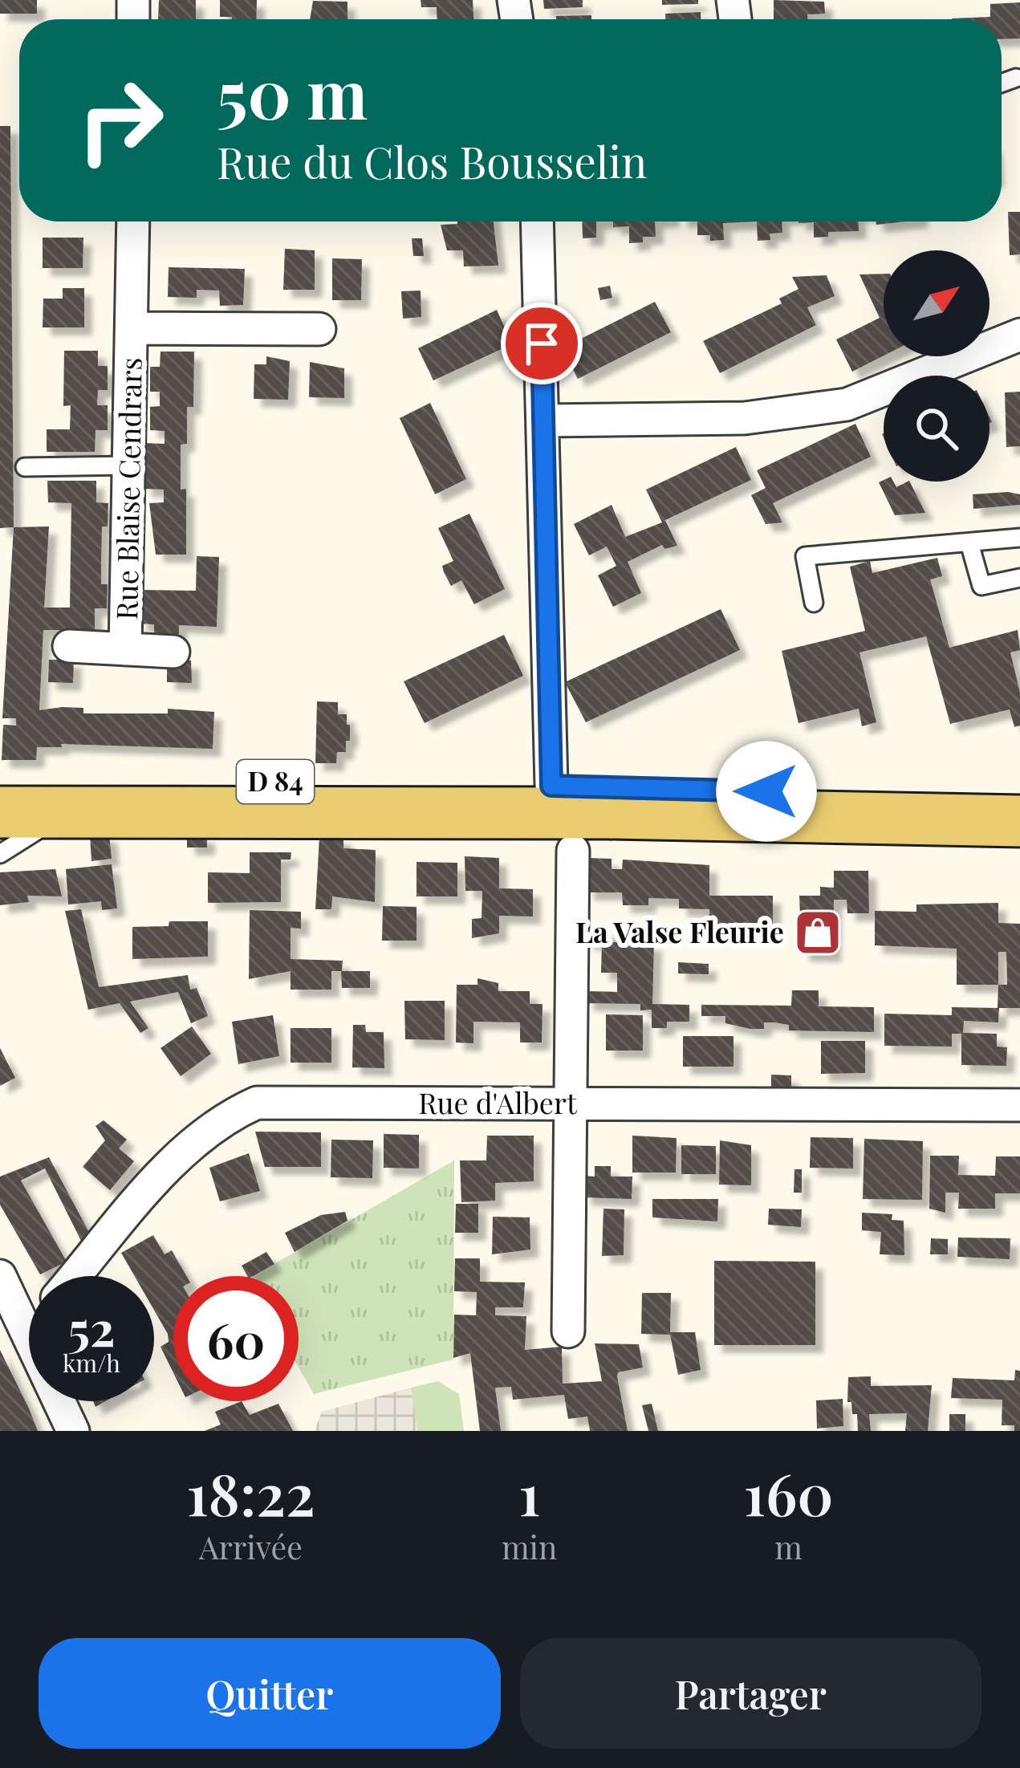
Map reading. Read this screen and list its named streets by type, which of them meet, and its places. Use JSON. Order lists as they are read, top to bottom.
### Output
{
  "streets": {
    "main road": ["D 84"],
    "street": ["Rue Blaise Cendrars", "Rue d'Albert"]
  },
  "places": {
    "shop": ["La Valse Fleurie"]
  },
  "north": "top right",
  "page": {
    "turn": ["50 m", "Rue du Clos Bousselin"],
    "speed": "52 km/h",
    "limit": "60",
    "eta": [
      "18:22",
      "Arrivée",
      "1",
      "min",
      "160",
      "m"
    ],
    "buttons": ["Quitter", "Partager"]
  }
}
